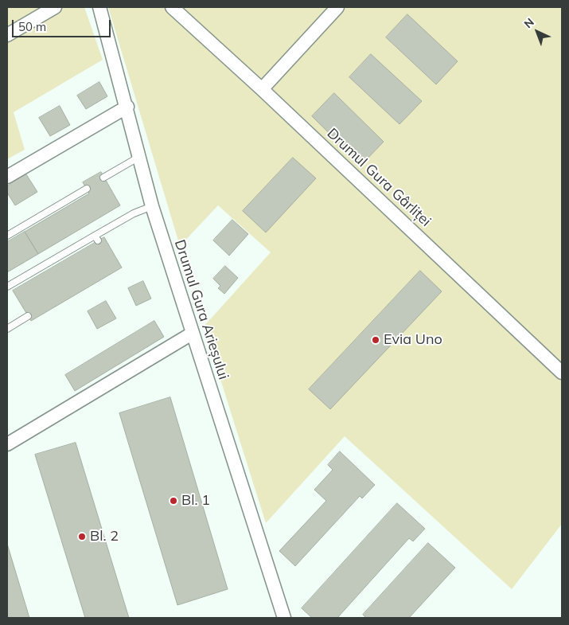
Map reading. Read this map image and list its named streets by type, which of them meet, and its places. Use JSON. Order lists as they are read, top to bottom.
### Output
{
  "streets": {
    "street": ["Drumul Gura Gârliței", "Drumul Gura Arieșului"]
  },
  "places": ["Evia Uno", "Bl. 1", "Bl. 2"],
  "scale_bar": "50 m",
  "north": "top left"
}
